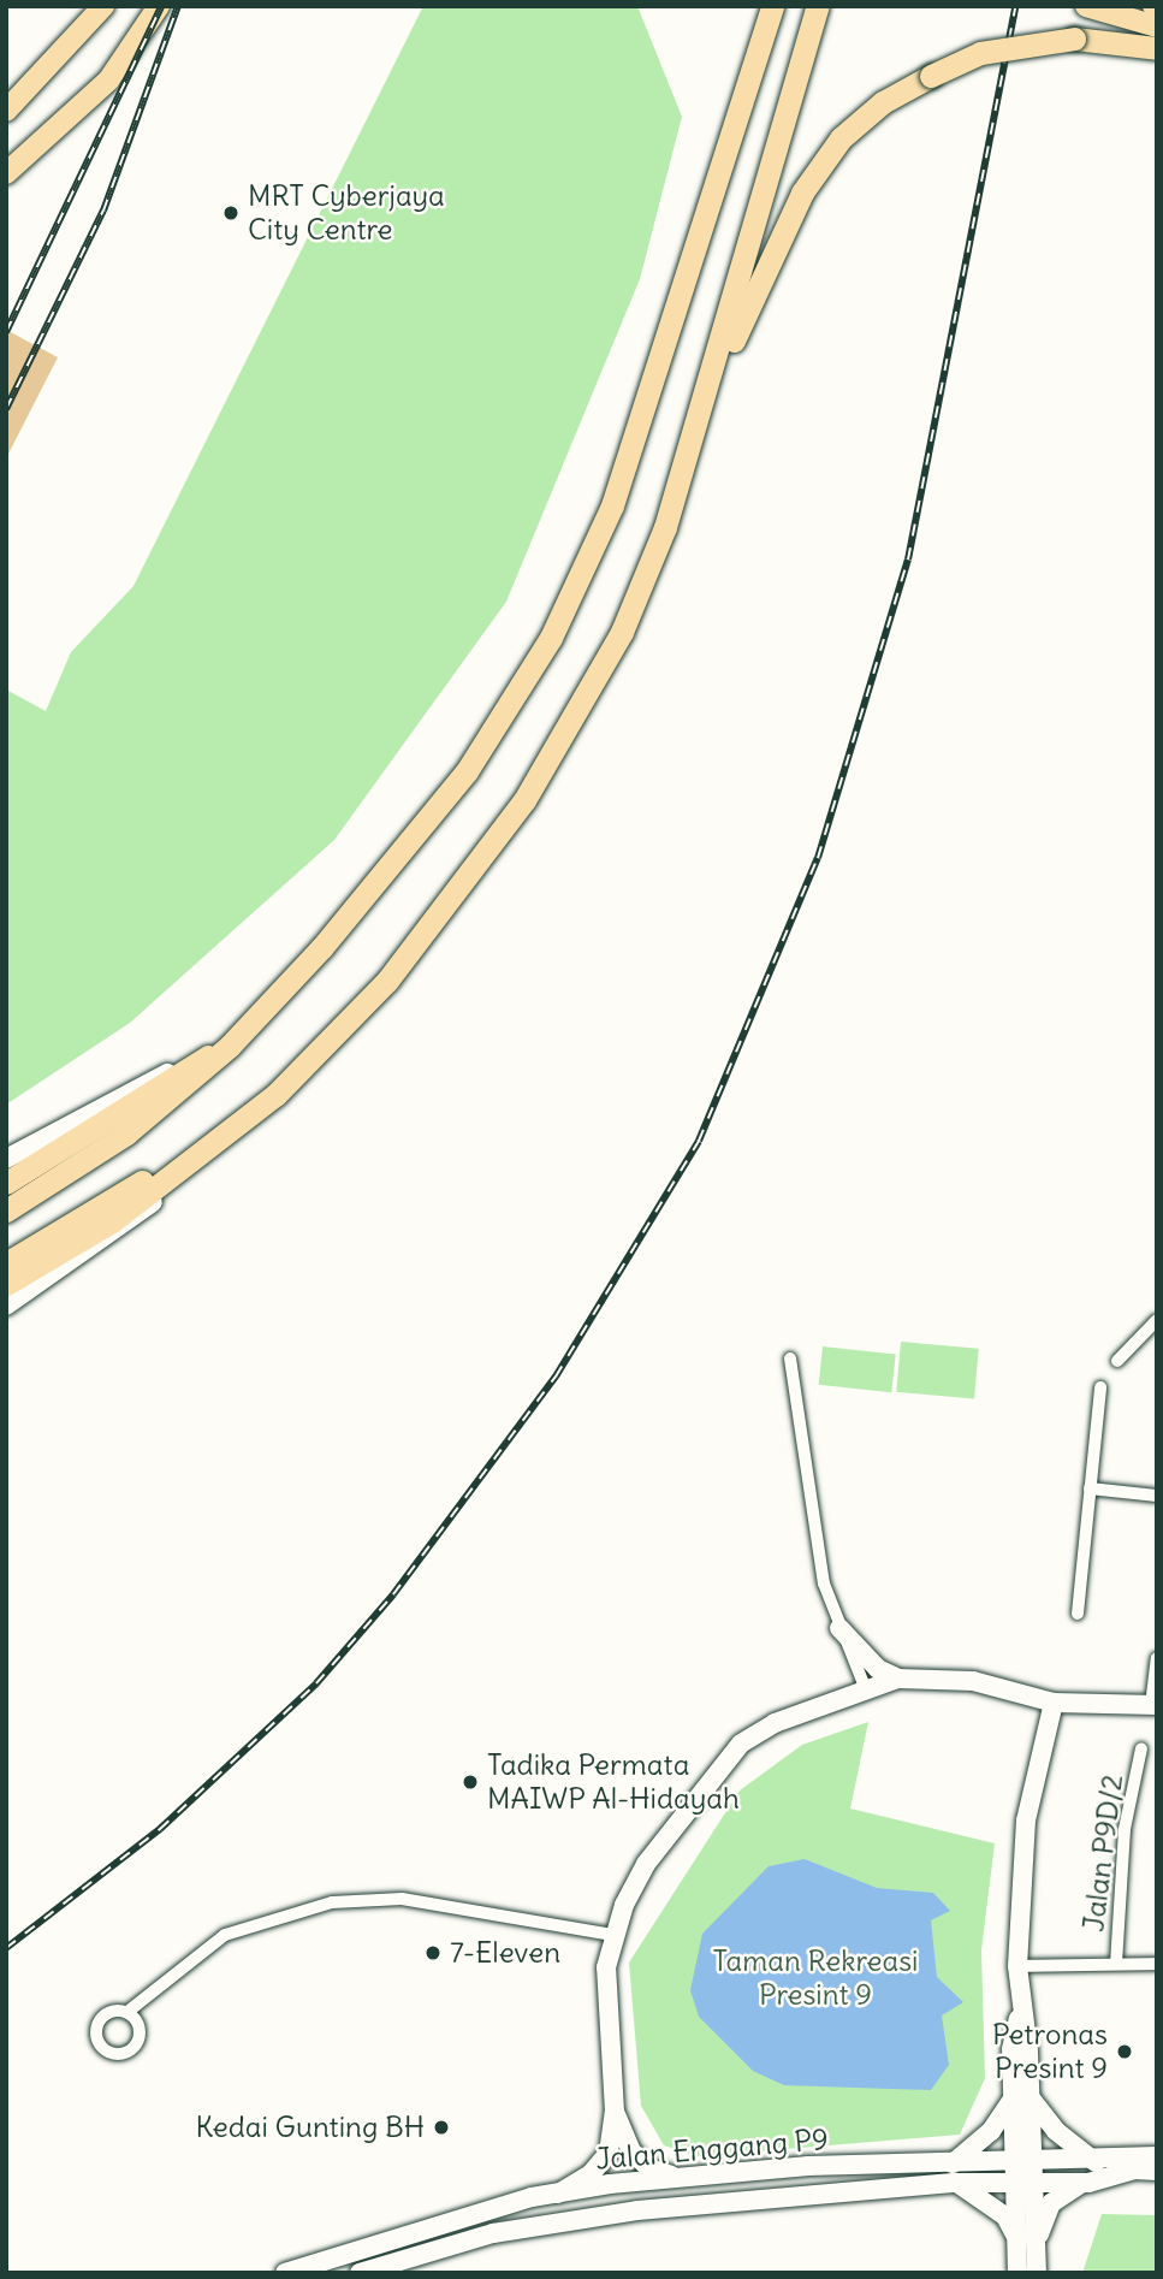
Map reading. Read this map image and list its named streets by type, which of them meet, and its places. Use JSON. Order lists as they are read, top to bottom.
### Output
{
  "streets": {
    "street": ["Jalan P9D/2", "Jalan Enggang P9"]
  },
  "parks": ["Taman Rekreasi Presint 9"],
  "places": [
    "MRT Cyberjaya City Centre",
    "Tadika Permata MAIWP Al-Hidayah",
    "7-Eleven",
    "Petronas Presint 9",
    "Kedai Gunting BH"
  ]
}
